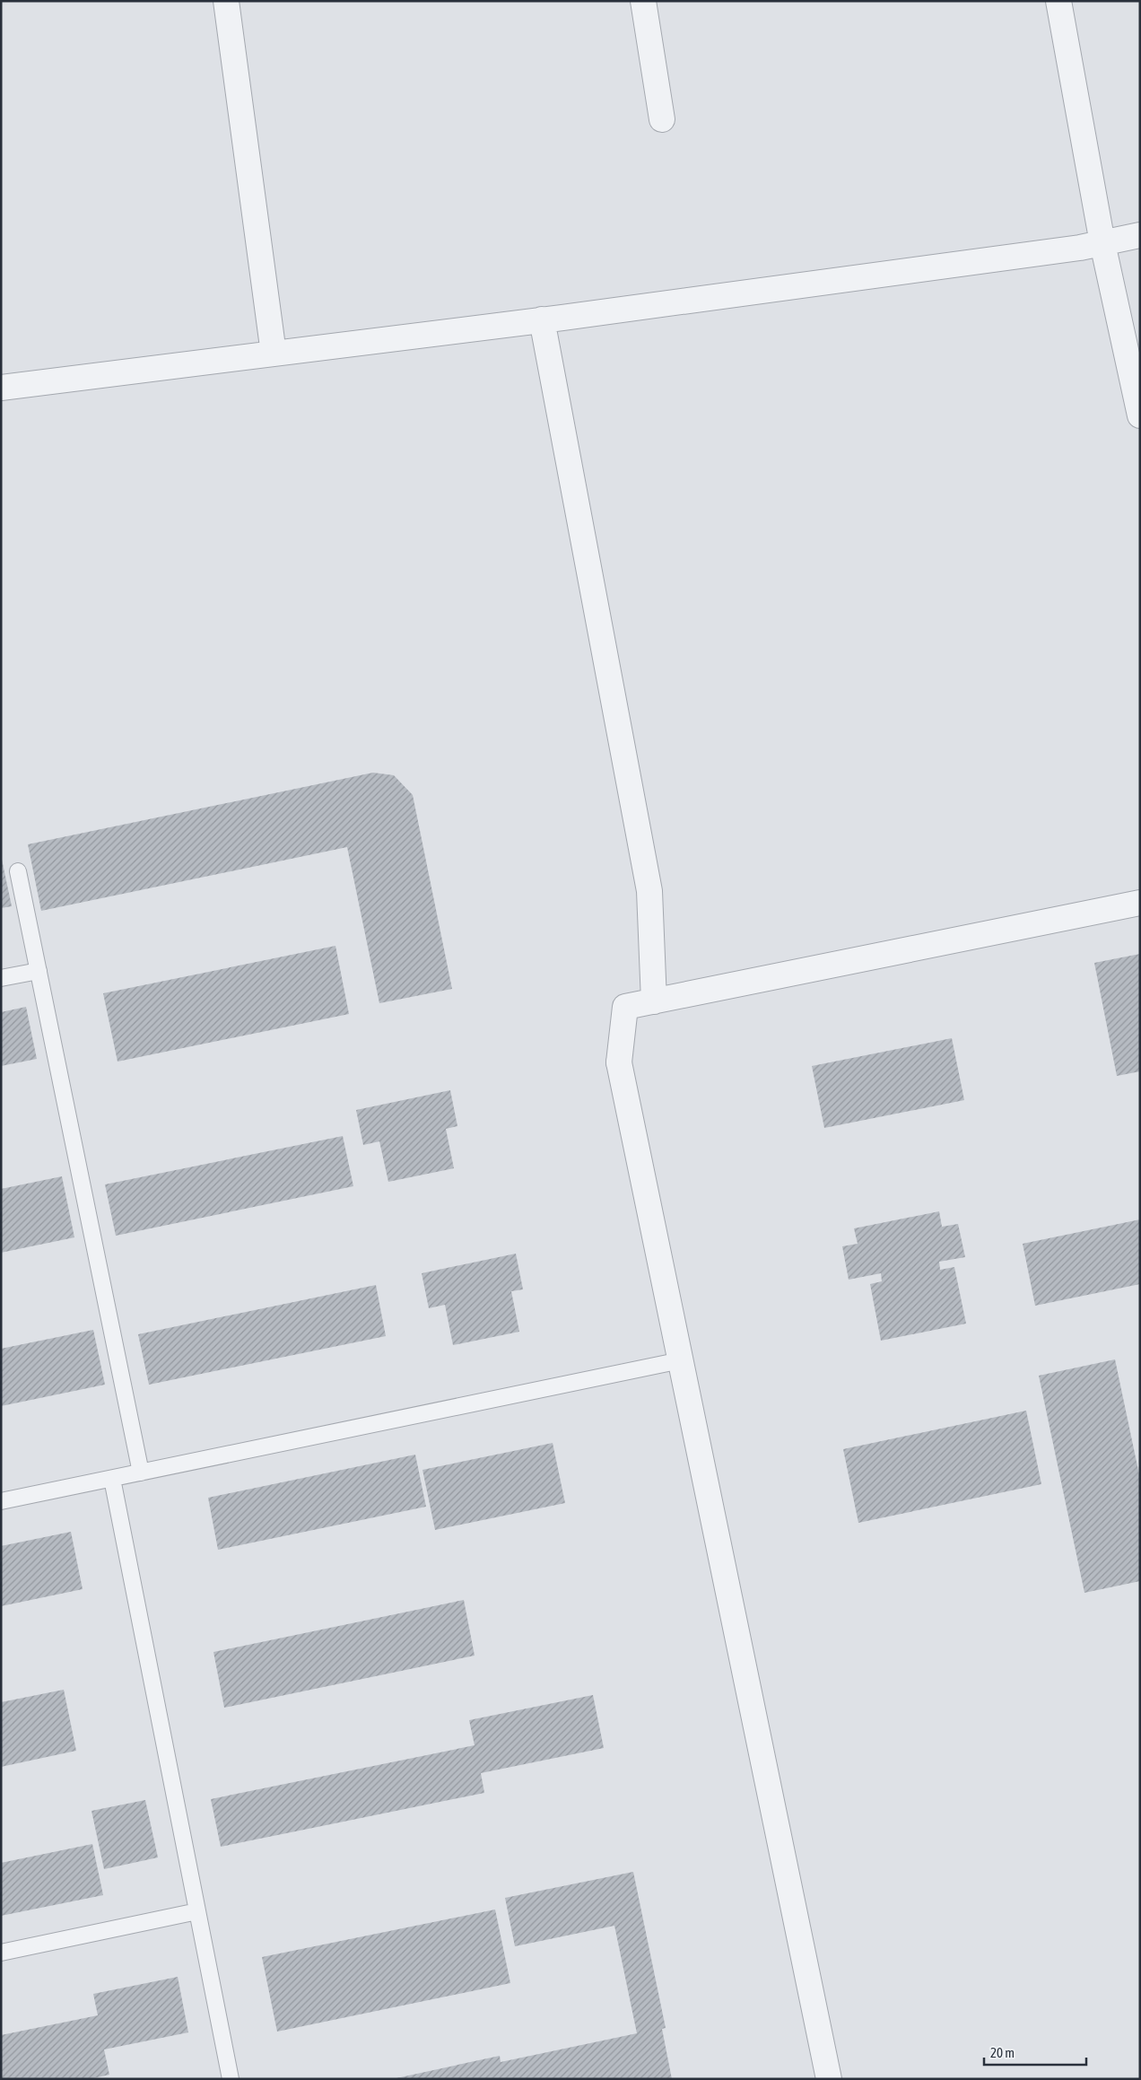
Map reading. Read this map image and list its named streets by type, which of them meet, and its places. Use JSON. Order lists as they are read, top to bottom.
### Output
{
  "scale_bar": "20 m"
}
